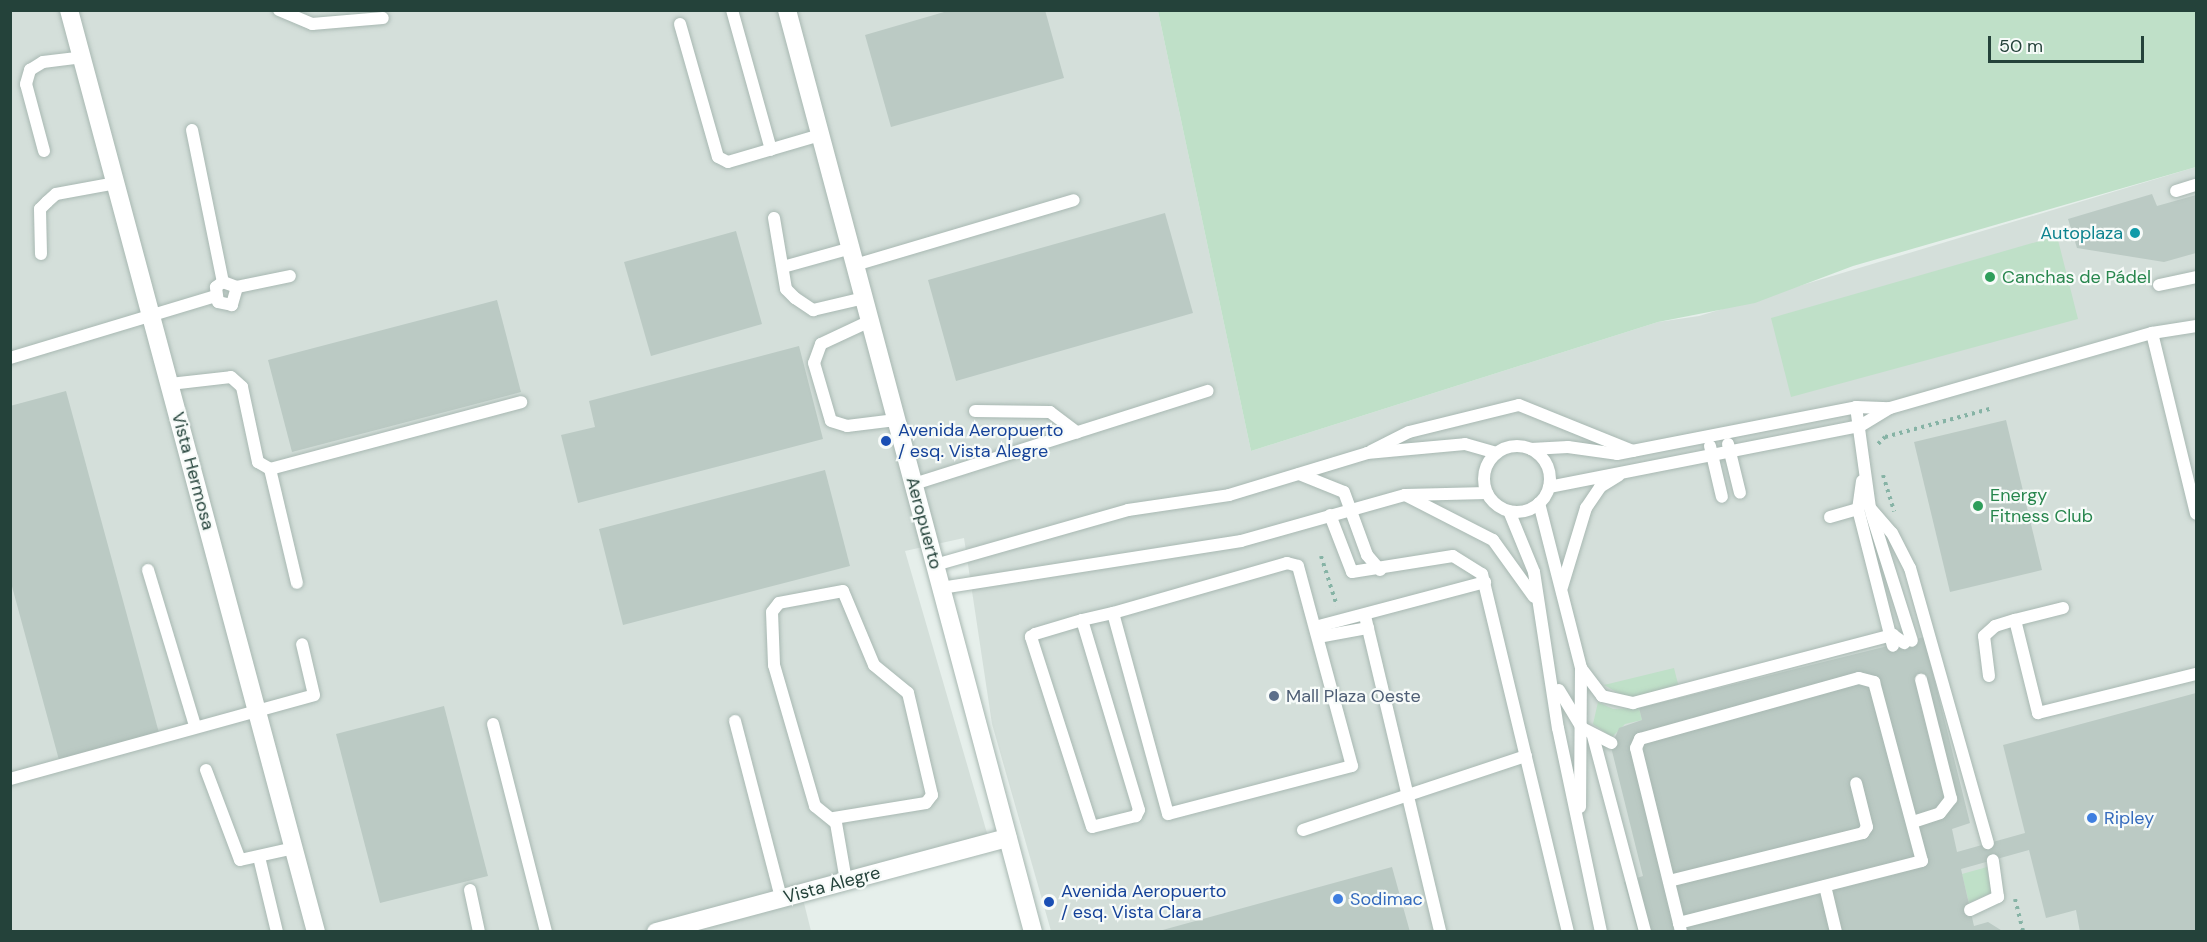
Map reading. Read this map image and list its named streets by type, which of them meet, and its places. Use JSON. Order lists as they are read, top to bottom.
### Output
{
  "streets": {
    "street": ["Vista Hermosa", "Aeropuerto", "Vista Alegre"]
  },
  "crossings": [
    ["Aeropuerto", "Vista Alegre"]
  ],
  "places": [
    "Autoplaza",
    "Canchas de Pádel",
    "Avenida Aeropuerto / esq. Vista Alegre",
    "Energy Fitness Club",
    "Mall Plaza Oeste",
    "Ripley",
    "Sodimac",
    "Avenida Aeropuerto / esq. Vista Clara"
  ],
  "scale_bar": "50 m"
}
